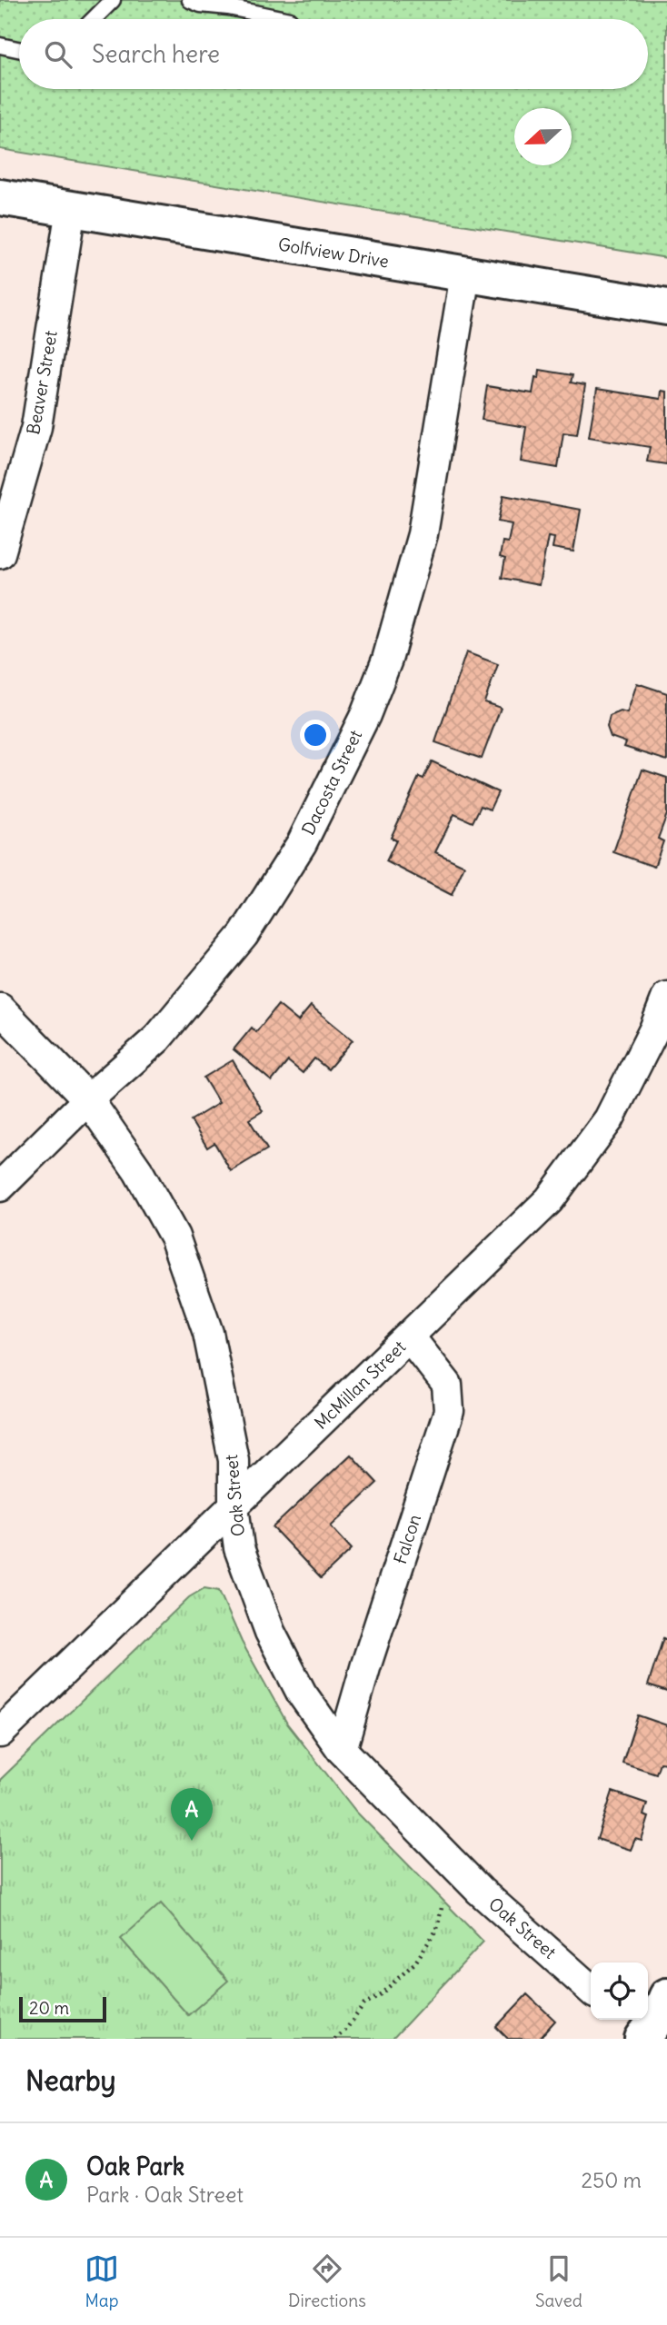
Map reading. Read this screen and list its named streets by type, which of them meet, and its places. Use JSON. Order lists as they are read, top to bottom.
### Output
{
  "streets": {
    "street": [
      "Golfview Drive",
      "Beaver Street",
      "Dacosta Street",
      "McMillan Street",
      "Oak Street",
      "Falcon"
    ]
  },
  "crossings": [
    ["Golfview Drive", "Beaver Street"],
    ["Golfview Drive", "Dacosta Street"],
    ["Dacosta Street", "Oak Street"],
    ["McMillan Street", "Oak Street"],
    ["McMillan Street", "Falcon"],
    ["Oak Street", "Falcon"]
  ],
  "scale_bar": "20 m",
  "north": "left",
  "page": {
    "search": "Search here",
    "pins": "A",
    "scale": "20 m",
    "heading": "Nearby",
    "list": [
      {
        "mark": "A",
        "name": "Oak Park",
        "note": "Park · Oak Street",
        "value": "250 m"
      }
    ],
    "nav": ["Map", "Directions", "Saved"]
  }
}
